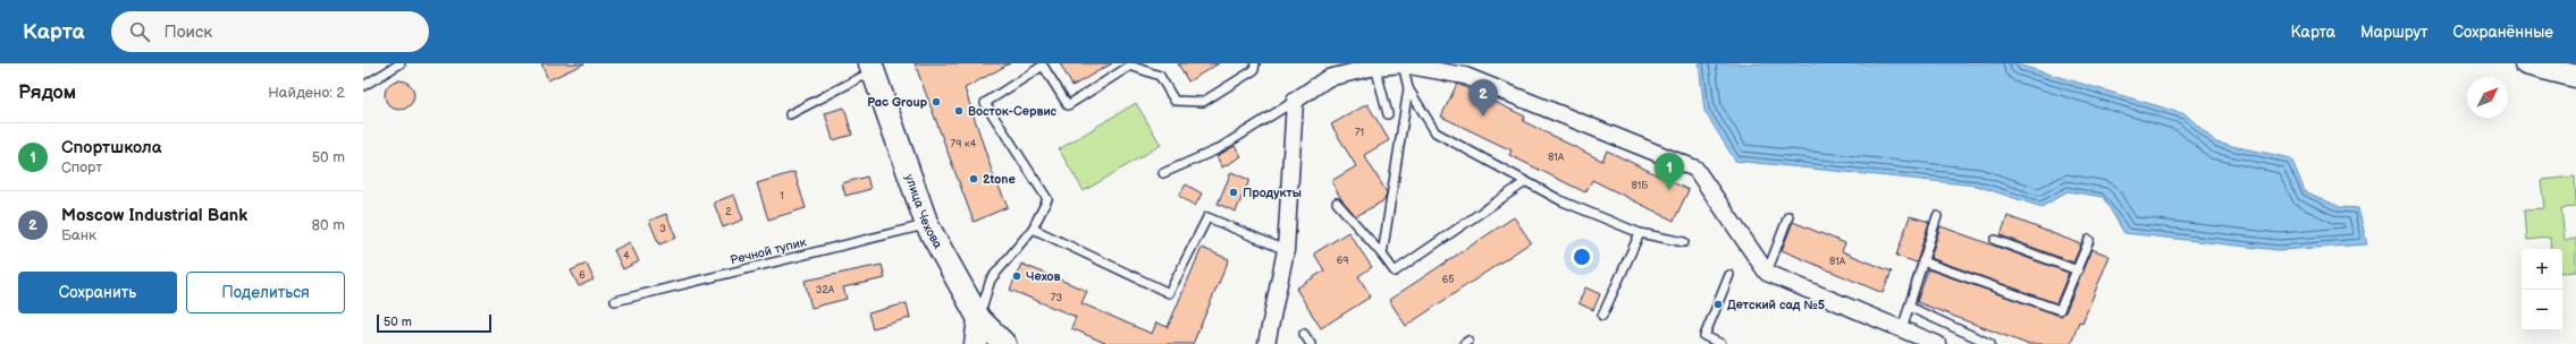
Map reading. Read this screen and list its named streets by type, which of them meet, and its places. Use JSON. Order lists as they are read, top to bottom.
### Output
{
  "streets": {
    "main road": ["улица Чехова"],
    "lane": ["Речной тупик"]
  },
  "crossings": [
    ["улица Чехова", "Речной тупик"]
  ],
  "places": [
    "Pac Group",
    "Восток-Сервис",
    "2tone",
    "Продукты",
    "Чехов",
    "Детский сад №5"
  ],
  "house_numbers": [
    "71",
    "79 к4",
    "81А",
    "81Б",
    "1",
    "2",
    "3",
    "4",
    "69",
    "81А",
    "6",
    "65",
    "32А",
    "73"
  ],
  "scale_bar": "50 m",
  "north": "top right",
  "page": {
    "header": "Карта",
    "search": "Поиск",
    "nav": ["Карта", "Маршрут", "Сохранённые"],
    "heading": ["Рядом", "Найдено: 2"],
    "pins": ["2", "1"],
    "list": [
      {
        "mark": "1",
        "name": "Спортшкола",
        "note": "Спорт",
        "value": "50 m"
      },
      {
        "mark": "2",
        "name": "Moscow Industrial Bank",
        "note": "Банк",
        "value": "80 m"
      }
    ],
    "map_buttons": ["+", "−"],
    "buttons": ["Сохранить", "Поделиться"],
    "scale": "50 m"
  }
}
